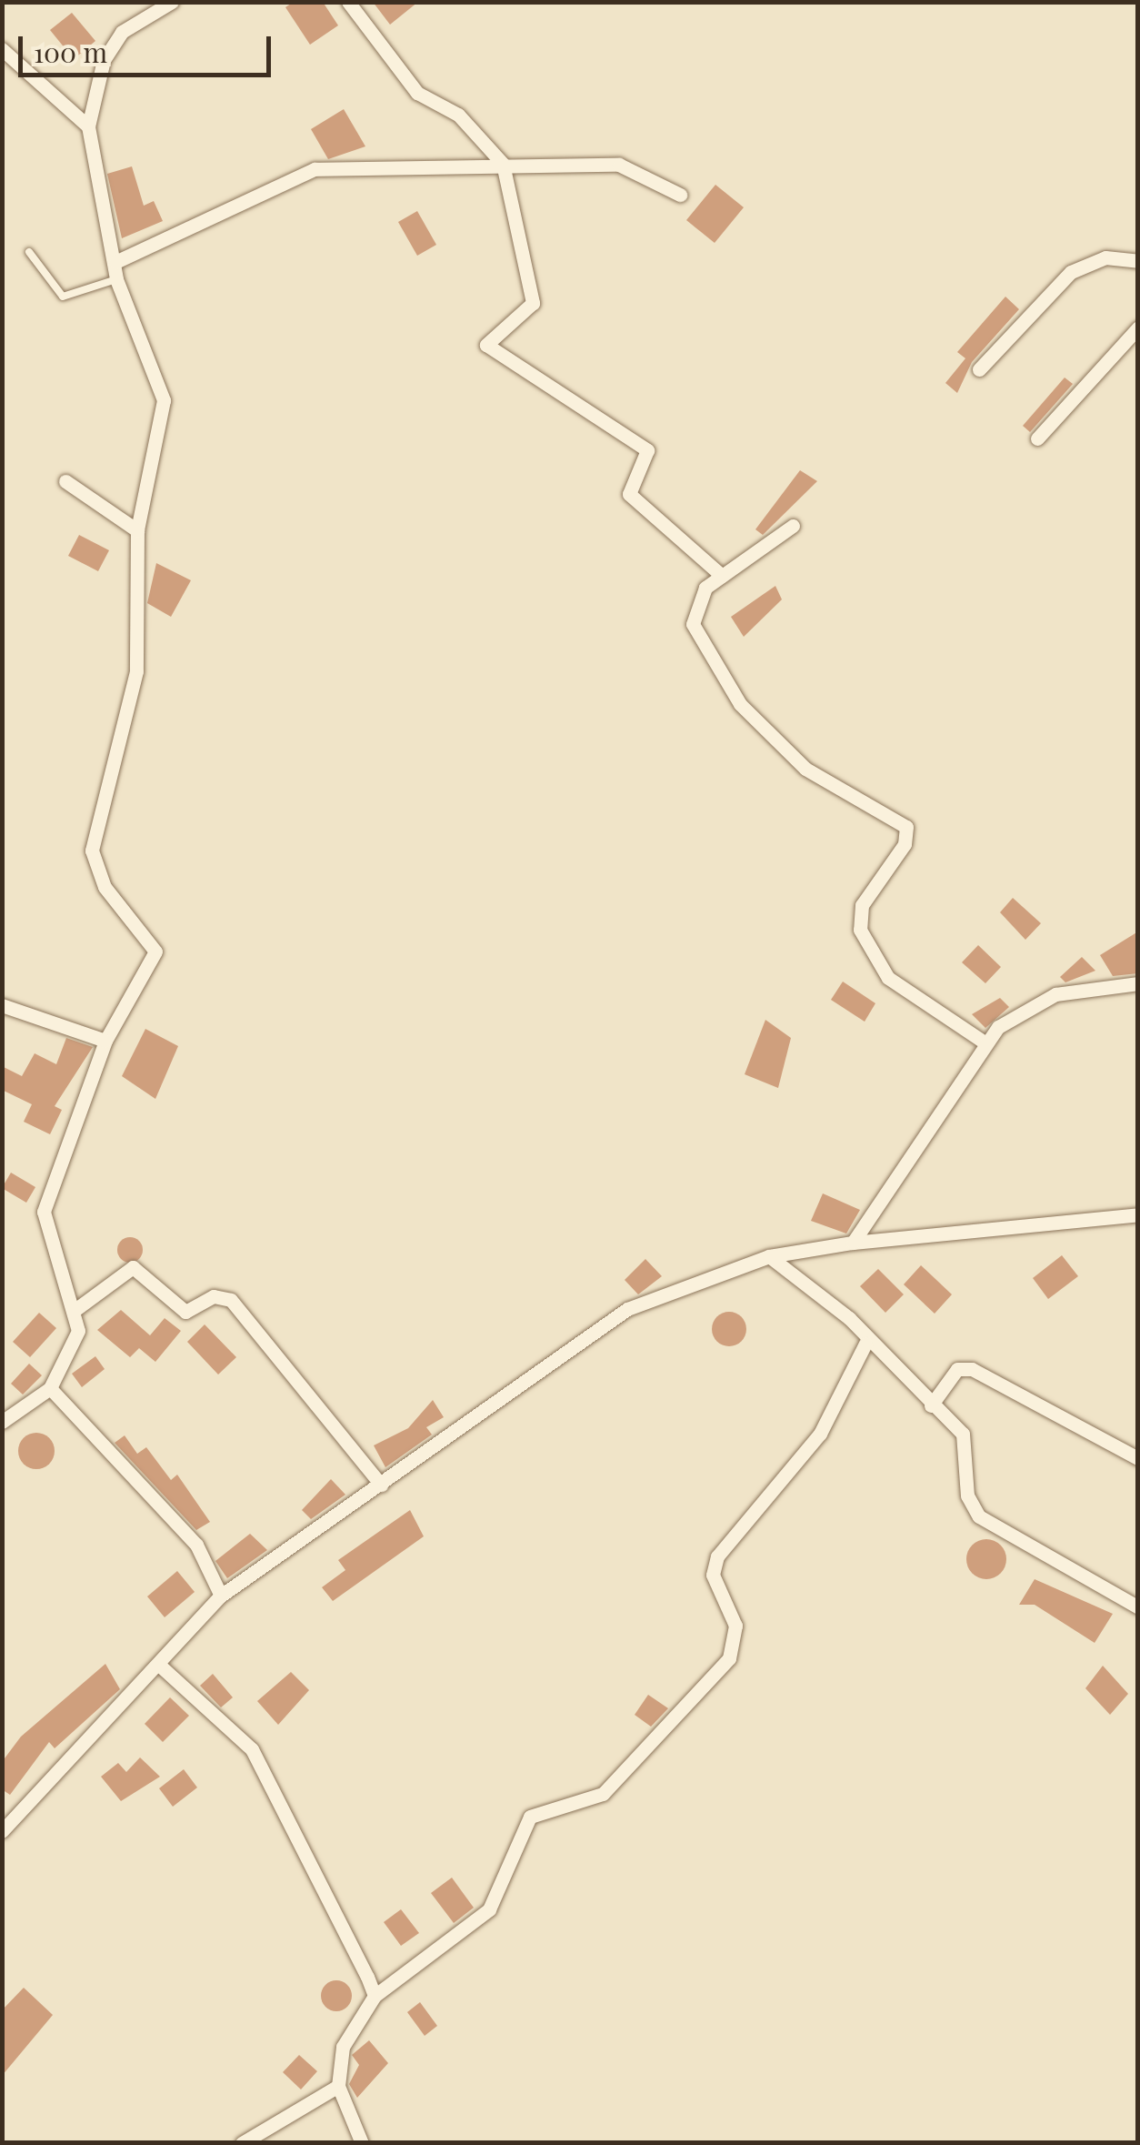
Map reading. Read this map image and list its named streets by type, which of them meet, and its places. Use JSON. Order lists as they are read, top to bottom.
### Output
{
  "scale_bar": "100 m"
}
